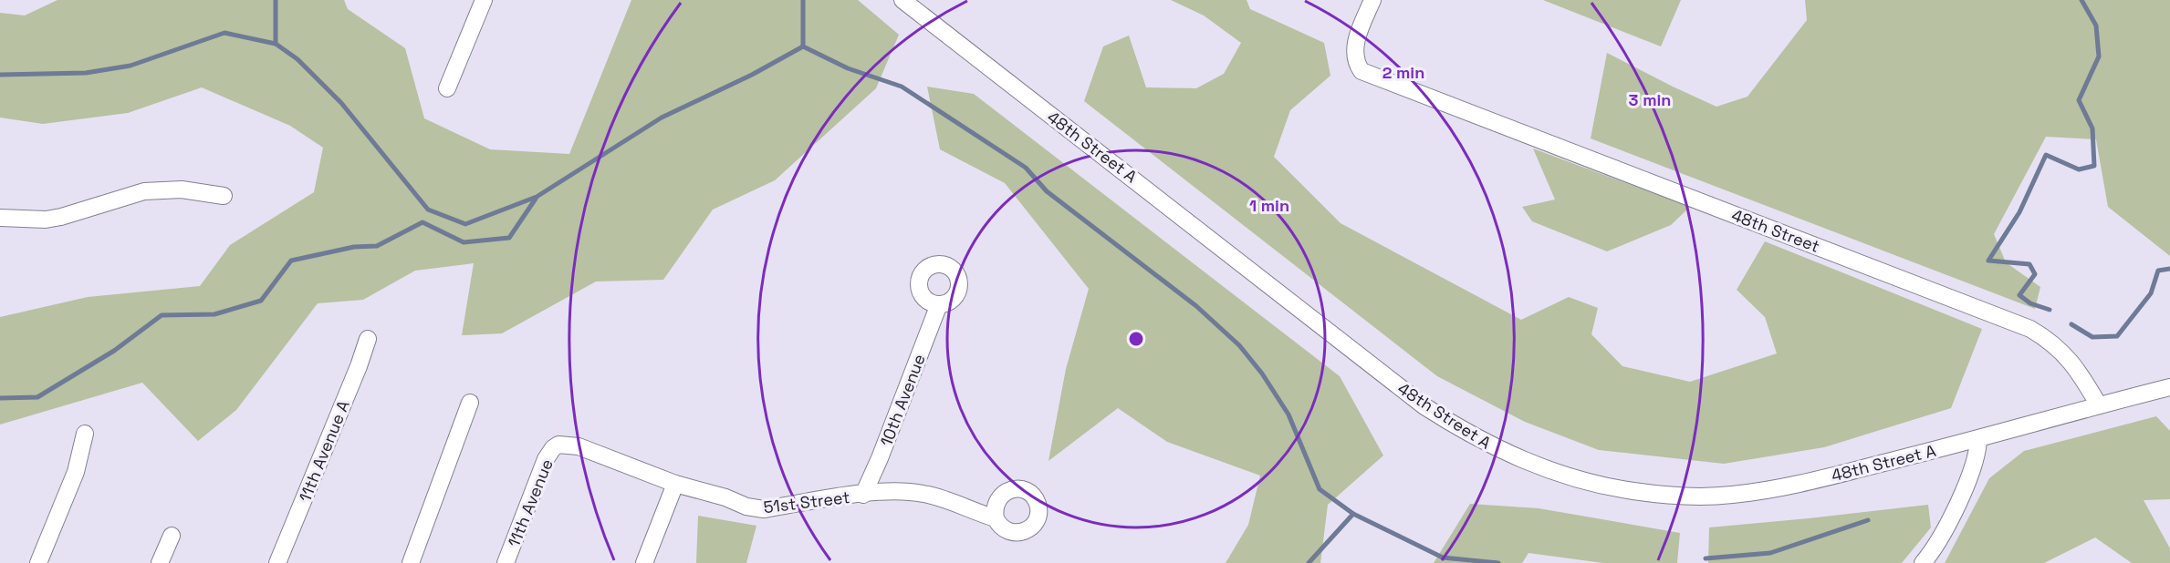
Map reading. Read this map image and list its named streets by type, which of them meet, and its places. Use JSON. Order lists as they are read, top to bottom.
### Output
{
  "streets": {
    "street": [
      "48th Street A",
      "48th Street",
      "10th Avenue",
      "11th Avenue A",
      "51st Street",
      "11th Avenue"
    ]
  },
  "crossings": [
    ["48th Street A", "48th Street"],
    ["10th Avenue", "51st Street"],
    ["51st Street", "11th Avenue"]
  ],
  "rings": ["2 min", "3 min", "1 min"]
}
